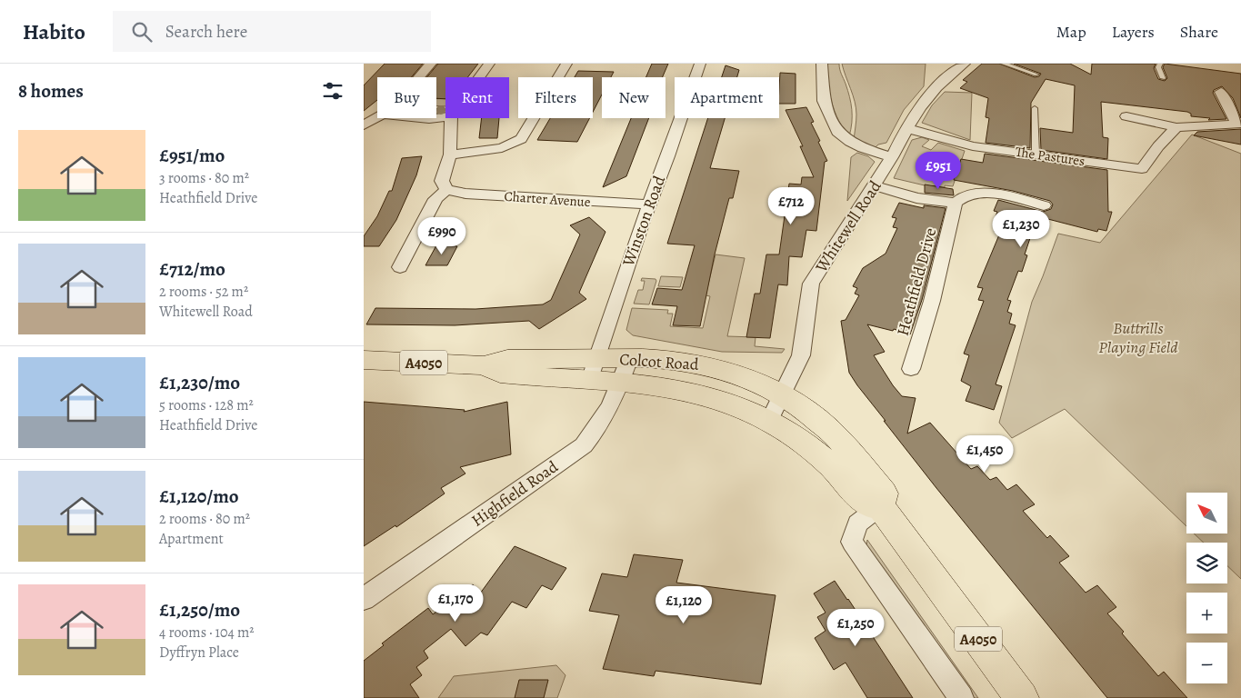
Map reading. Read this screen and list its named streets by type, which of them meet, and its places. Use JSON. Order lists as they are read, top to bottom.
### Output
{
  "streets": {
    "main road": ["Colcot Road", "A4050"],
    "street": [
      "The Pastures",
      "Charter Avenue",
      "Winston Road",
      "Whitewell Road",
      "Heathfield Drive",
      "Highfield Road"
    ]
  },
  "crossings": [
    ["The Pastures", "Whitewell Road"],
    ["Charter Avenue", "Winston Road"],
    ["Winston Road", "Colcot Road"],
    ["Whitewell Road", "Colcot Road"],
    ["Colcot Road", "Highfield Road"]
  ],
  "parks": ["Buttrills Playing Field"],
  "north": "top left",
  "page": {
    "header": "Habito",
    "search": "Search here",
    "nav": ["Map", "Layers", "Share"],
    "heading": "8 homes",
    "chip": [
      "Buy",
      "Rent",
      "Filters",
      "New",
      "Apartment"
    ],
    "list": [
      {
        "name": "£951/mo",
        "note": "3 rooms · 80 m² · Heathfield Drive"
      },
      {
        "name": "£712/mo",
        "note": "2 rooms · 52 m² · Whitewell Road"
      },
      {
        "name": "£1,230/mo",
        "note": "5 rooms · 128 m² · Heathfield Drive"
      },
      {
        "name": "£1,120/mo",
        "note": "2 rooms · 80 m² · Apartment"
      },
      {
        "name": "£1,250/mo",
        "note": "4 rooms · 104 m² · Dyffryn Place"
      }
    ],
    "price": [
      "£951",
      "£712",
      "£1,230",
      "£990",
      "£1,450",
      "£1,170",
      "£1,120",
      "£1,250"
    ],
    "map_buttons": ["+", "−"]
  }
}
